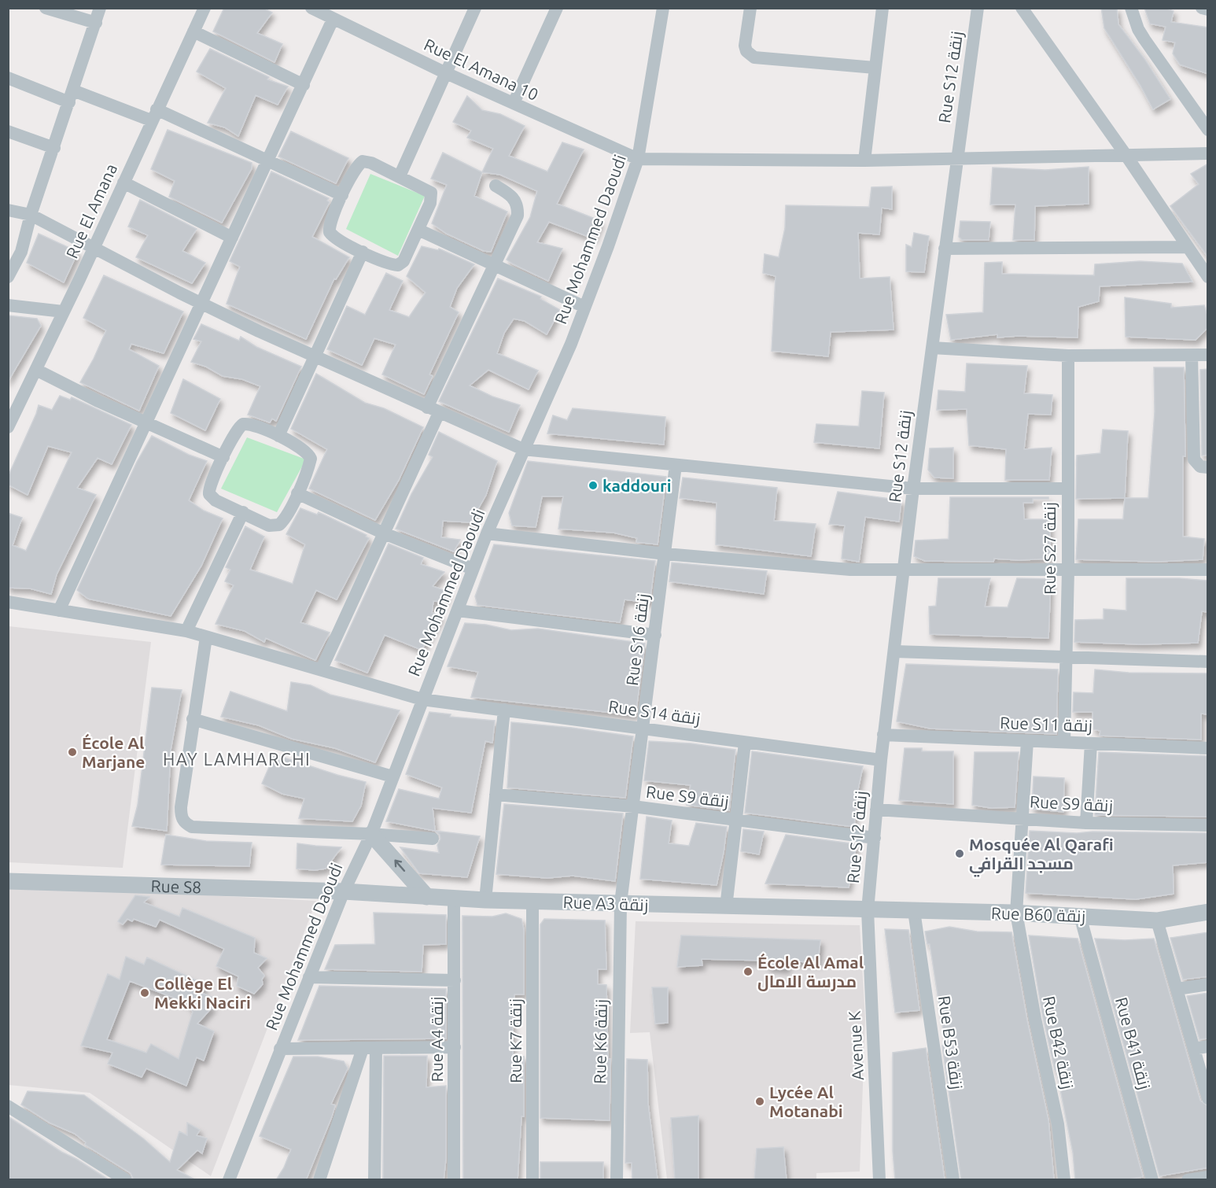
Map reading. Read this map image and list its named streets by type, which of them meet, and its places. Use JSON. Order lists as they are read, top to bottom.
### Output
{
  "streets": {
    "street": [
      "Rue El Amana 10",
      "Rue S12 زنقة",
      "Rue El Amana",
      "Rue Mohammed Daoudi",
      "Rue S27 زنقة",
      "Rue S16 زنقة",
      "Rue S14 زنقة",
      "Rue S11 زنقة",
      "Rue S9 زنقة",
      "Rue S8",
      "Rue A3 زنقة",
      "Rue B60 زنقة",
      "Rue A4 زنقة",
      "Rue K7 زنقة",
      "Rue K6 زنقة",
      "Rue B53 زنقة",
      "Rue B42 زنقة",
      "Rue B41 زنقة",
      "Avenue K"
    ]
  },
  "crossings": [
    ["Rue El Amana 10", "Rue Mohammed Daoudi"],
    ["Rue S12 زنقة", "Rue S14 زنقة"],
    ["Rue S12 زنقة", "Rue S11 زنقة"],
    ["Rue S12 زنقة", "Rue S9 زنقة"],
    ["Rue S12 زنقة", "Rue A3 زنقة"],
    ["Rue S12 زنقة", "Rue B60 زنقة"],
    ["Rue S12 زنقة", "Avenue K"],
    ["Rue Mohammed Daoudi", "Rue S14 زنقة"],
    ["Rue Mohammed Daoudi", "Rue S8"],
    ["Rue Mohammed Daoudi", "Rue A3 زنقة"],
    ["Rue S27 زنقة", "Rue S11 زنقة"],
    ["Rue S16 زنقة", "Rue S14 زنقة"],
    ["Rue S16 زنقة", "Rue S9 زنقة"],
    ["Rue S16 زنقة", "Rue A3 زنقة"],
    ["Rue S16 زنقة", "Rue K6 زنقة"],
    ["Rue S11 زنقة", "Rue B42 زنقة"],
    ["Rue S9 زنقة", "Rue B42 زنقة"],
    ["Rue S8", "Rue A3 زنقة"],
    ["Rue A3 زنقة", "Rue B60 زنقة"],
    ["Rue A3 زنقة", "Rue A4 زنقة"],
    ["Rue A3 زنقة", "Rue K7 زنقة"],
    ["Rue A3 زنقة", "Rue K6 زنقة"],
    ["Rue A3 زنقة", "Avenue K"],
    ["Rue B60 زنقة", "Rue B53 زنقة"],
    ["Rue B60 زنقة", "Rue B42 زنقة"],
    ["Rue B60 زنقة", "Rue B41 زنقة"],
    ["Rue B60 زنقة", "Avenue K"]
  ],
  "districts": ["HAY LAMHARCHI"],
  "places": [
    "kaddouri",
    "École Al Marjane",
    "Mosquée Al Qarafi مسجد القرافي",
    "École Al Amal مدرسة الامال",
    "Collège El Mekki Naciri",
    "Lycée Al Motanabi"
  ]
}
